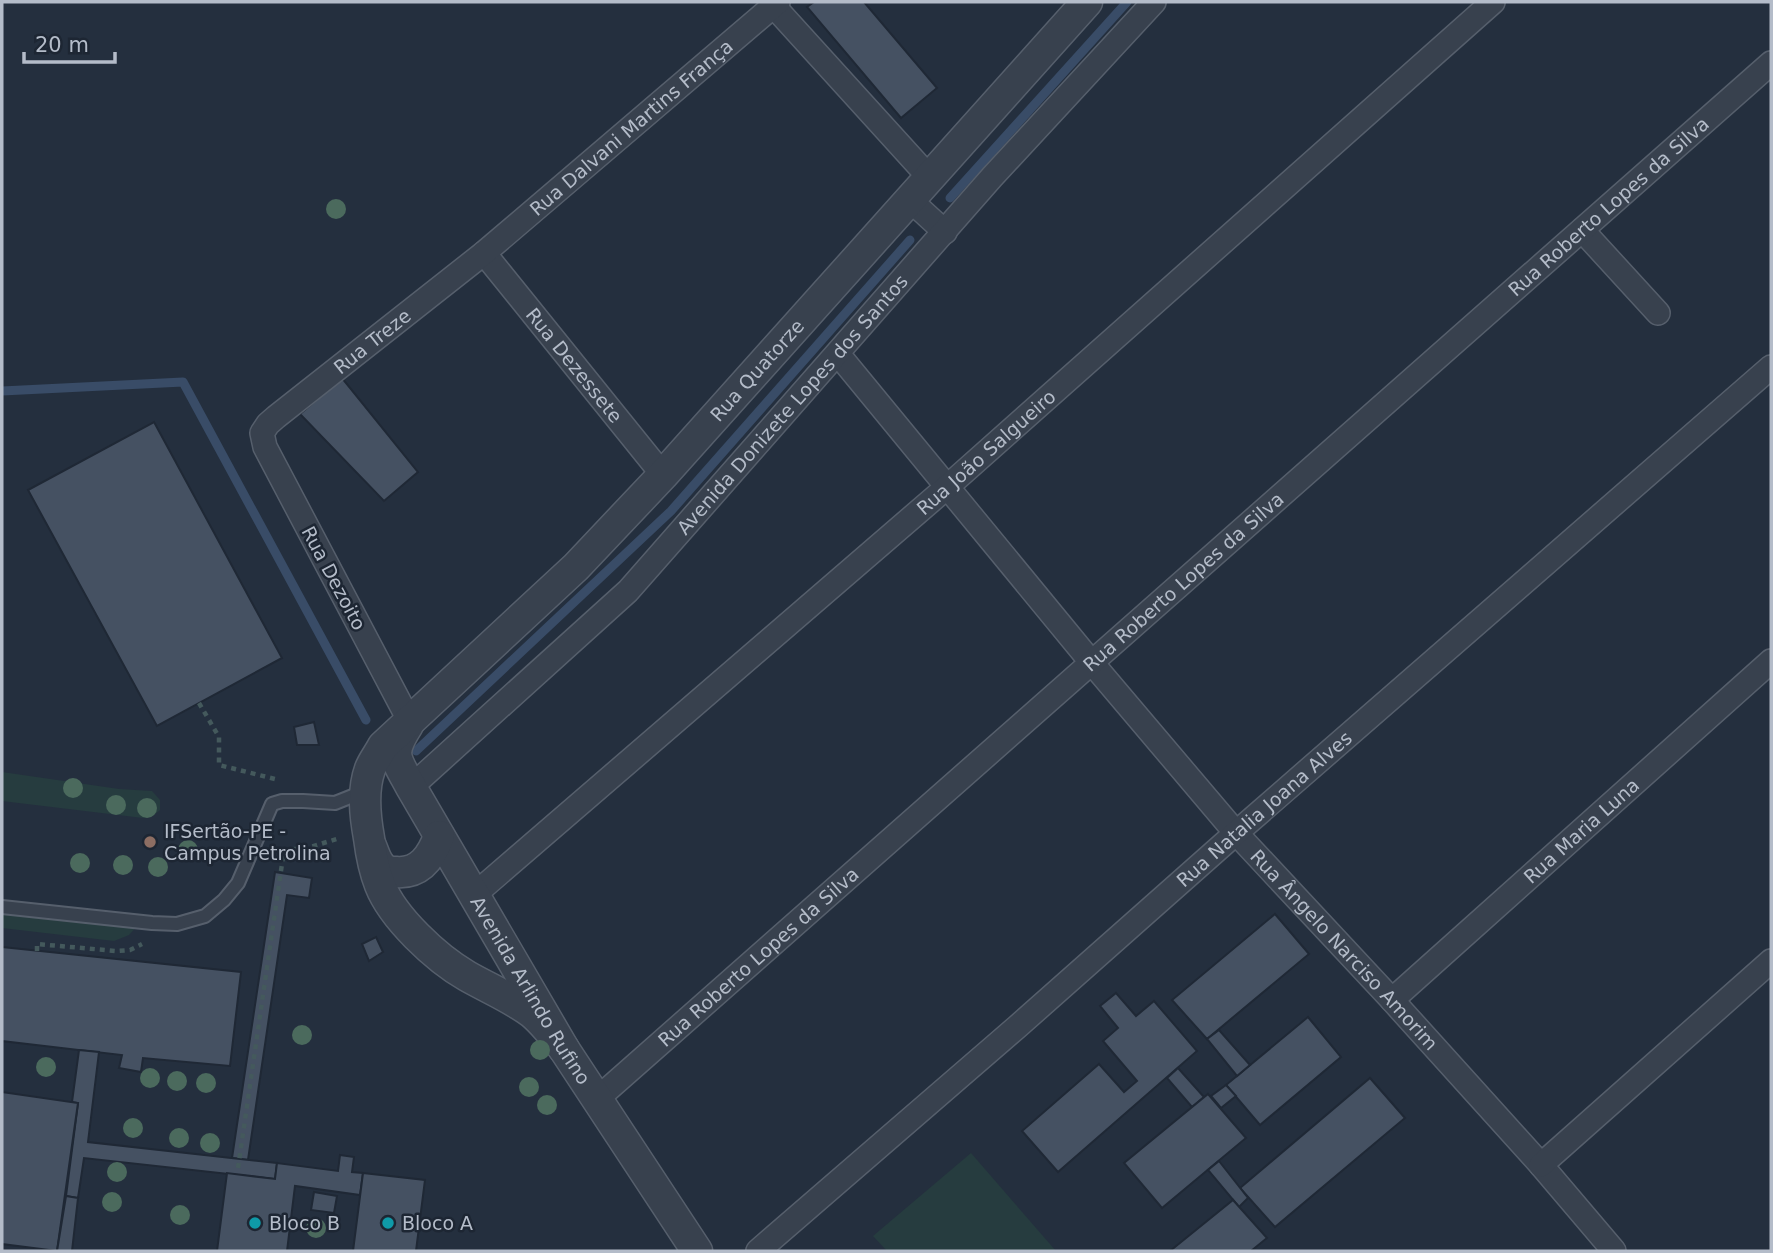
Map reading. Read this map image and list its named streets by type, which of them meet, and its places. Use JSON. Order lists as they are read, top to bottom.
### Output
{
  "streets": {
    "street": [
      "Rua Dalvani Martins França",
      "Rua Roberto Lopes da Silva",
      "Rua Treze",
      "Rua Dezessete",
      "Rua Quatorze",
      "Avenida Donizete Lopes dos Santos",
      "Rua João Salgueiro",
      "Rua Dezoito",
      "Rua Natalia Joana Alves",
      "Rua Maria Luna",
      "Rua Ângelo Narciso Amorim",
      "Avenida Arlindo Rufino"
    ]
  },
  "crossings": [
    ["Rua Dalvani Martins França", "Rua Treze"],
    ["Rua Dalvani Martins França", "Rua Dezessete"],
    ["Rua Roberto Lopes da Silva", "Rua Ângelo Narciso Amorim"],
    ["Rua Roberto Lopes da Silva", "Avenida Arlindo Rufino"],
    ["Rua Treze", "Rua Dezessete"],
    ["Rua Treze", "Rua Dezoito"],
    ["Rua Dezessete", "Rua Quatorze"],
    ["Rua Quatorze", "Rua Dezoito"],
    ["Rua Quatorze", "Avenida Arlindo Rufino"],
    ["Avenida Donizete Lopes dos Santos", "Rua Ângelo Narciso Amorim"],
    ["Avenida Donizete Lopes dos Santos", "Avenida Arlindo Rufino"],
    ["Rua João Salgueiro", "Rua Ângelo Narciso Amorim"],
    ["Rua João Salgueiro", "Avenida Arlindo Rufino"],
    ["Rua Dezoito", "Avenida Arlindo Rufino"],
    ["Rua Natalia Joana Alves", "Rua Ângelo Narciso Amorim"],
    ["Rua Maria Luna", "Rua Ângelo Narciso Amorim"]
  ],
  "places": ["IFSertão-PE - Campus Petrolina", "Bloco B", "Bloco A"],
  "scale_bar": "20 m"
}
